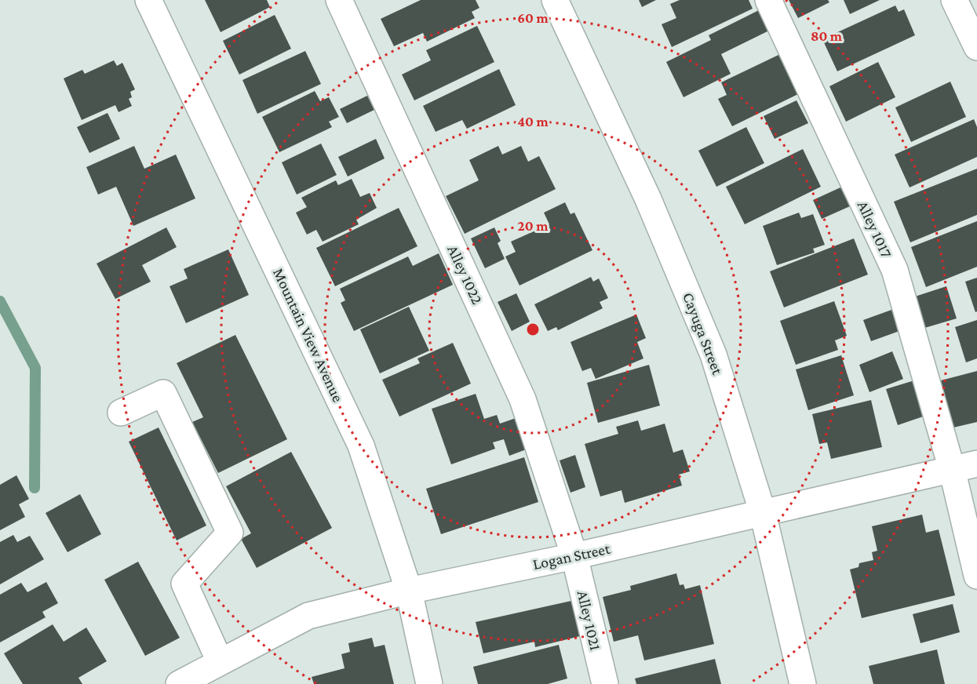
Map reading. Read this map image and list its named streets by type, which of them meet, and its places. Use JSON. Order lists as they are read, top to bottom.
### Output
{
  "streets": {
    "street": [
      "Alley 1017",
      "Alley 1022",
      "Cayuga Street",
      "Mountain View Avenue",
      "Logan Street",
      "Alley 1021"
    ]
  },
  "crossings": [
    ["Alley 1017", "Logan Street"],
    ["Alley 1022", "Logan Street"],
    ["Alley 1022", "Alley 1021"],
    ["Cayuga Street", "Logan Street"],
    ["Mountain View Avenue", "Logan Street"],
    ["Logan Street", "Alley 1021"]
  ],
  "rings": [
    "60 m",
    "80 m",
    "40 m",
    "20 m"
  ]
}
